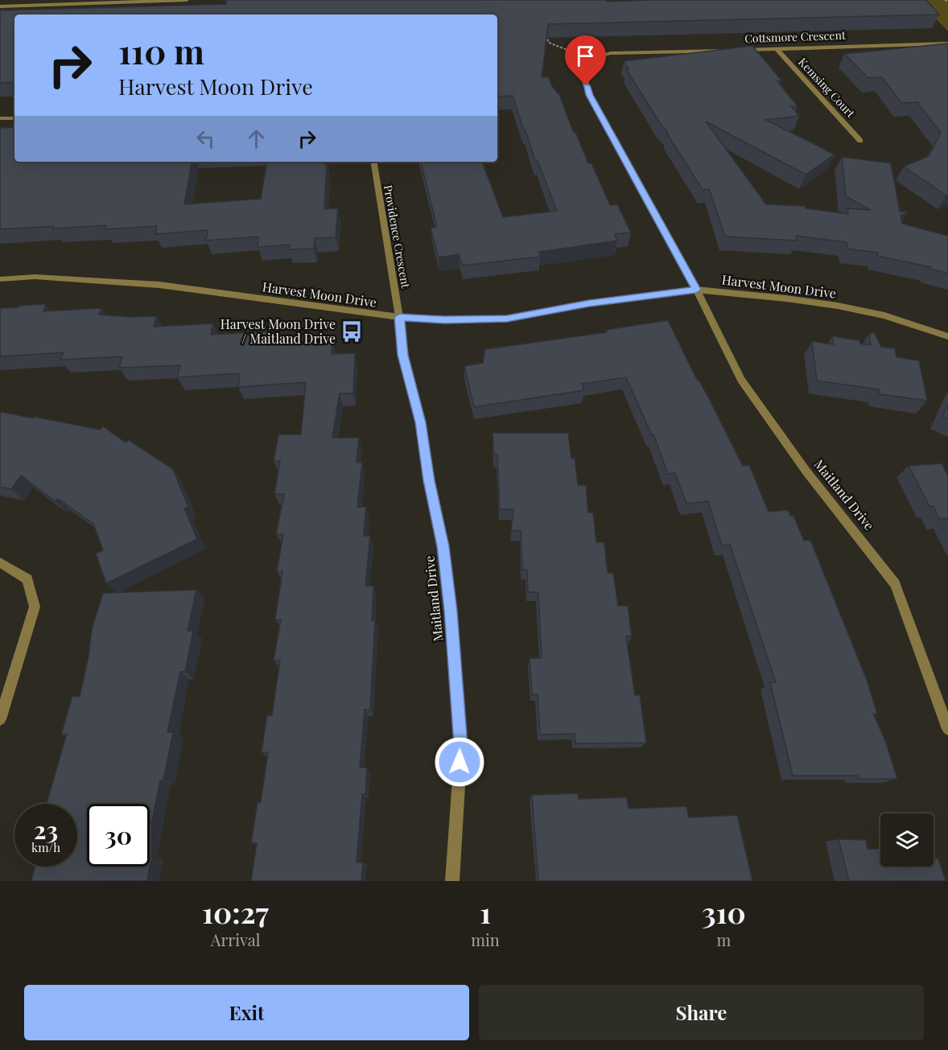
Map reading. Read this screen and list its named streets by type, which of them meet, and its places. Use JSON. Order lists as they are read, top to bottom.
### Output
{
  "streets": {
    "street": [
      "Cottsmore Crescent",
      "Kemsing Court",
      "Providence Crescent",
      "Harvest Moon Drive",
      "Maitland Drive"
    ]
  },
  "crossings": [
    ["Cottsmore Crescent", "Kemsing Court"],
    ["Providence Crescent", "Harvest Moon Drive"],
    ["Providence Crescent", "Maitland Drive"],
    ["Harvest Moon Drive", "Maitland Drive"]
  ],
  "places": {
    "bus stop": ["Harvest Moon Drive / Maitland Drive"]
  },
  "page": {
    "turn": ["110 m", "Harvest Moon Drive"],
    "speed": "23 km/h",
    "limit": "30",
    "eta": [
      "10:27",
      "Arrival",
      "1",
      "min",
      "310",
      "m"
    ],
    "buttons": ["Exit", "Share"]
  }
}
